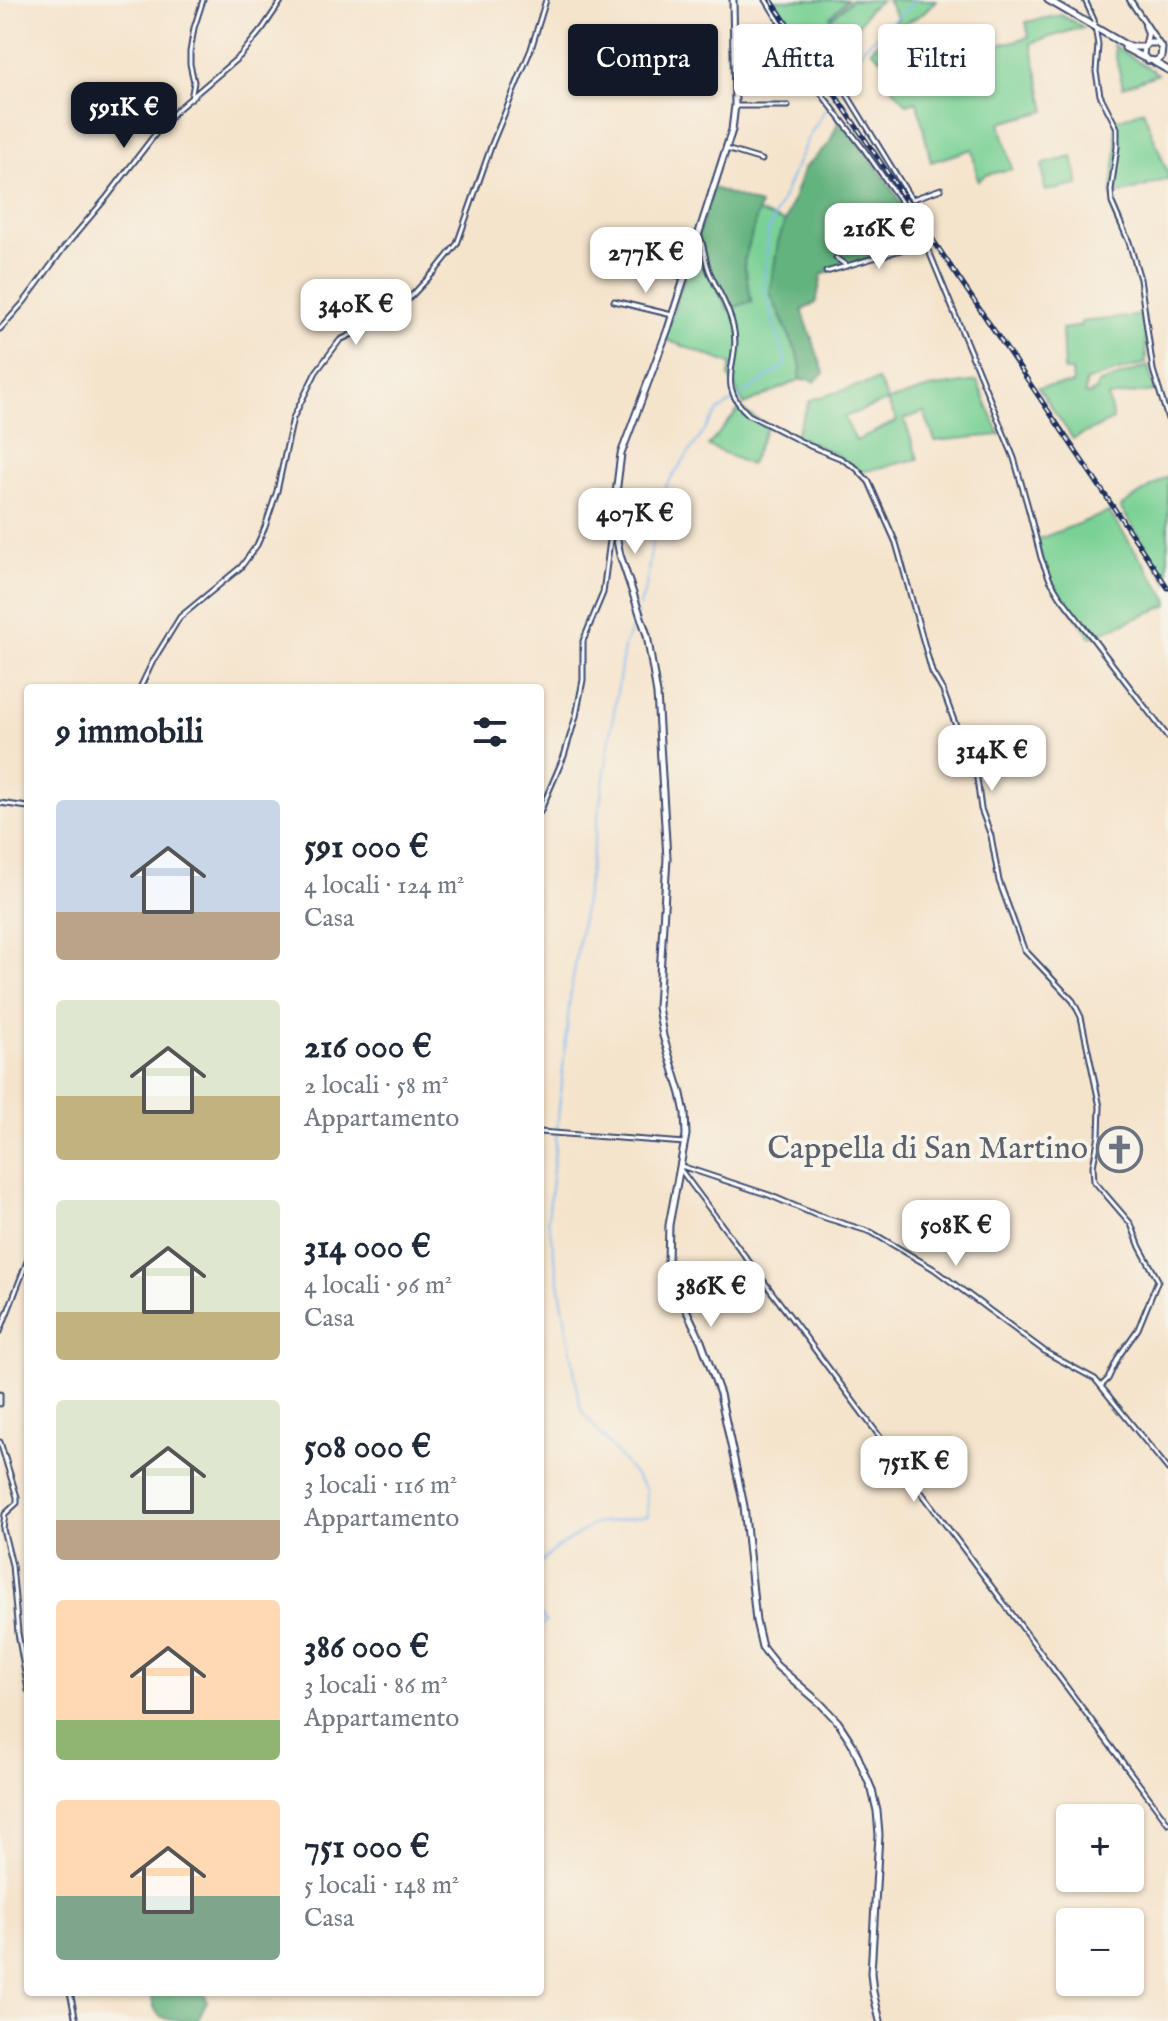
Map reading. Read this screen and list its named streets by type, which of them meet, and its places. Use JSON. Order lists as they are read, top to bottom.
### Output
{
  "places": {
    "church": ["Cappella di San Martino"]
  },
  "page": {
    "chip": ["Compra", "Affitta", "Filtri"],
    "price": [
      "591K €",
      "216K €",
      "277K €",
      "340K €",
      "407K €",
      "314K €",
      "508K €",
      "386K €",
      "751K €"
    ],
    "heading": "9 immobili",
    "list": [
      {
        "name": "591 000 €",
        "note": "4 locali · 124 m² · Casa"
      },
      {
        "name": "216 000 €",
        "note": "2 locali · 58 m² · Appartamento"
      },
      {
        "name": "314 000 €",
        "note": "4 locali · 96 m² · Casa"
      },
      {
        "name": "508 000 €",
        "note": "3 locali · 116 m² · Appartamento"
      },
      {
        "name": "386 000 €",
        "note": "3 locali · 86 m² · Appartamento"
      },
      {
        "name": "751 000 €",
        "note": "5 locali · 148 m² · Casa"
      }
    ],
    "map_buttons": ["+", "−"]
  }
}
